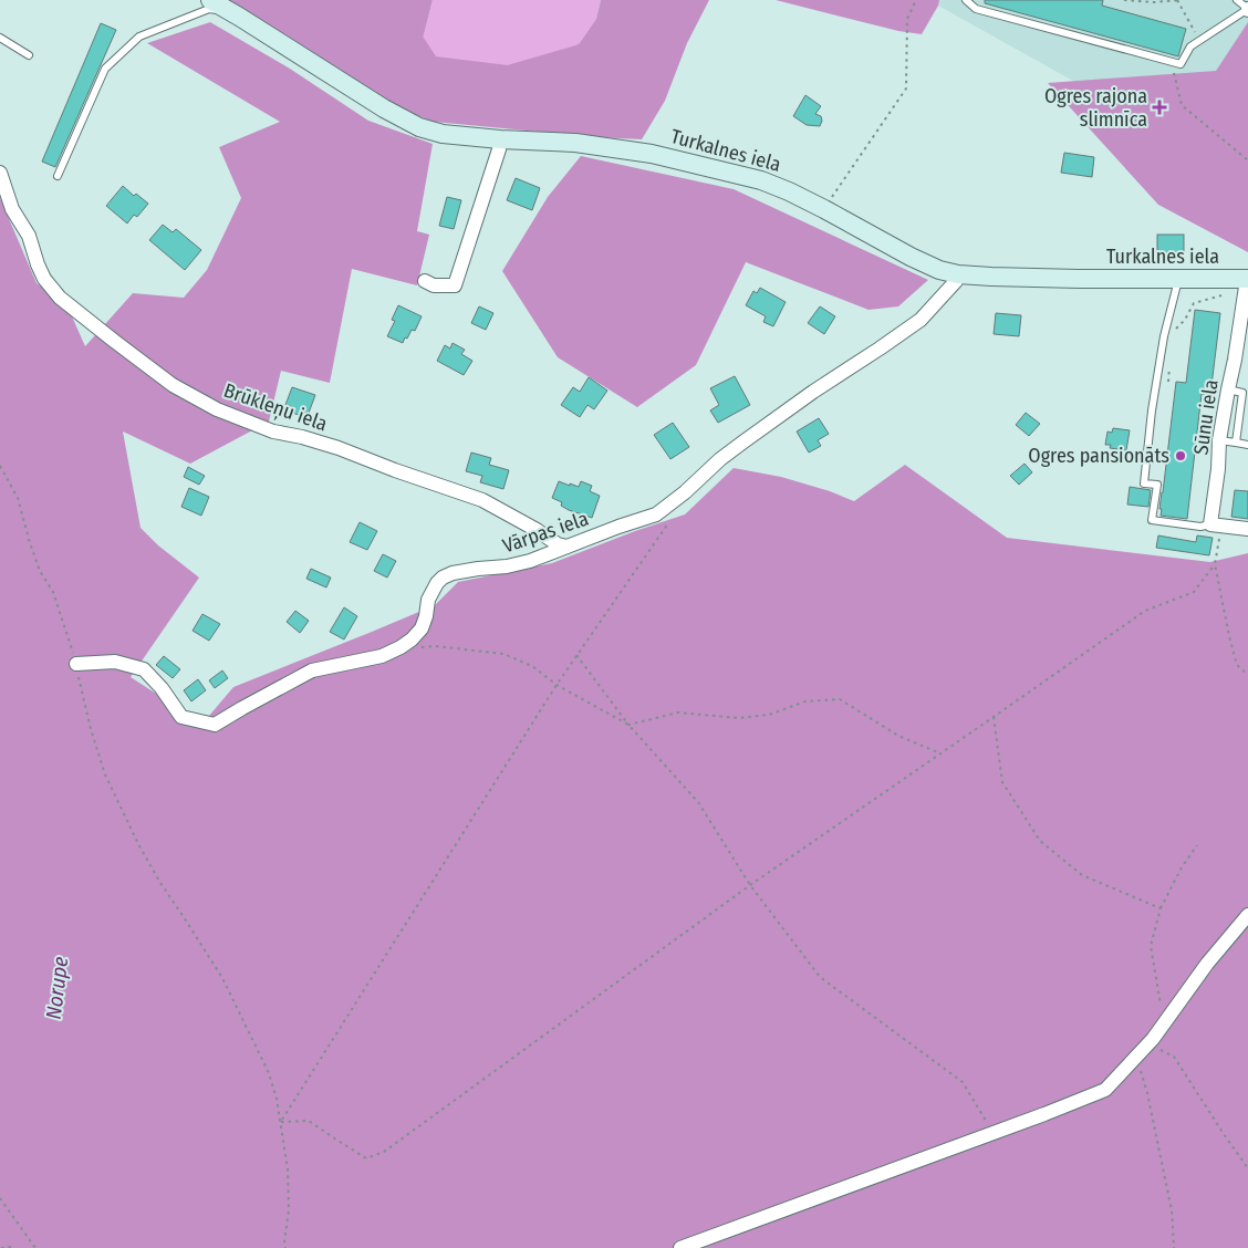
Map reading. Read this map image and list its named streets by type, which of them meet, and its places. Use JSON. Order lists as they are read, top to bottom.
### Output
{
  "streets": {
    "main road": ["Turkalnes iela"],
    "street": ["Brūkleņu iela", "Sūnu iela", "Vārpas iela"]
  },
  "crossings": [
    ["Turkalnes iela", "Sūnu iela"],
    ["Turkalnes iela", "Vārpas iela"],
    ["Brūkleņu iela", "Vārpas iela"]
  ],
  "water": ["Norupe"],
  "places": {
    "health": ["Ogres rajona slimnīca"],
    "other": ["Ogres pansionāts"]
  }
}
